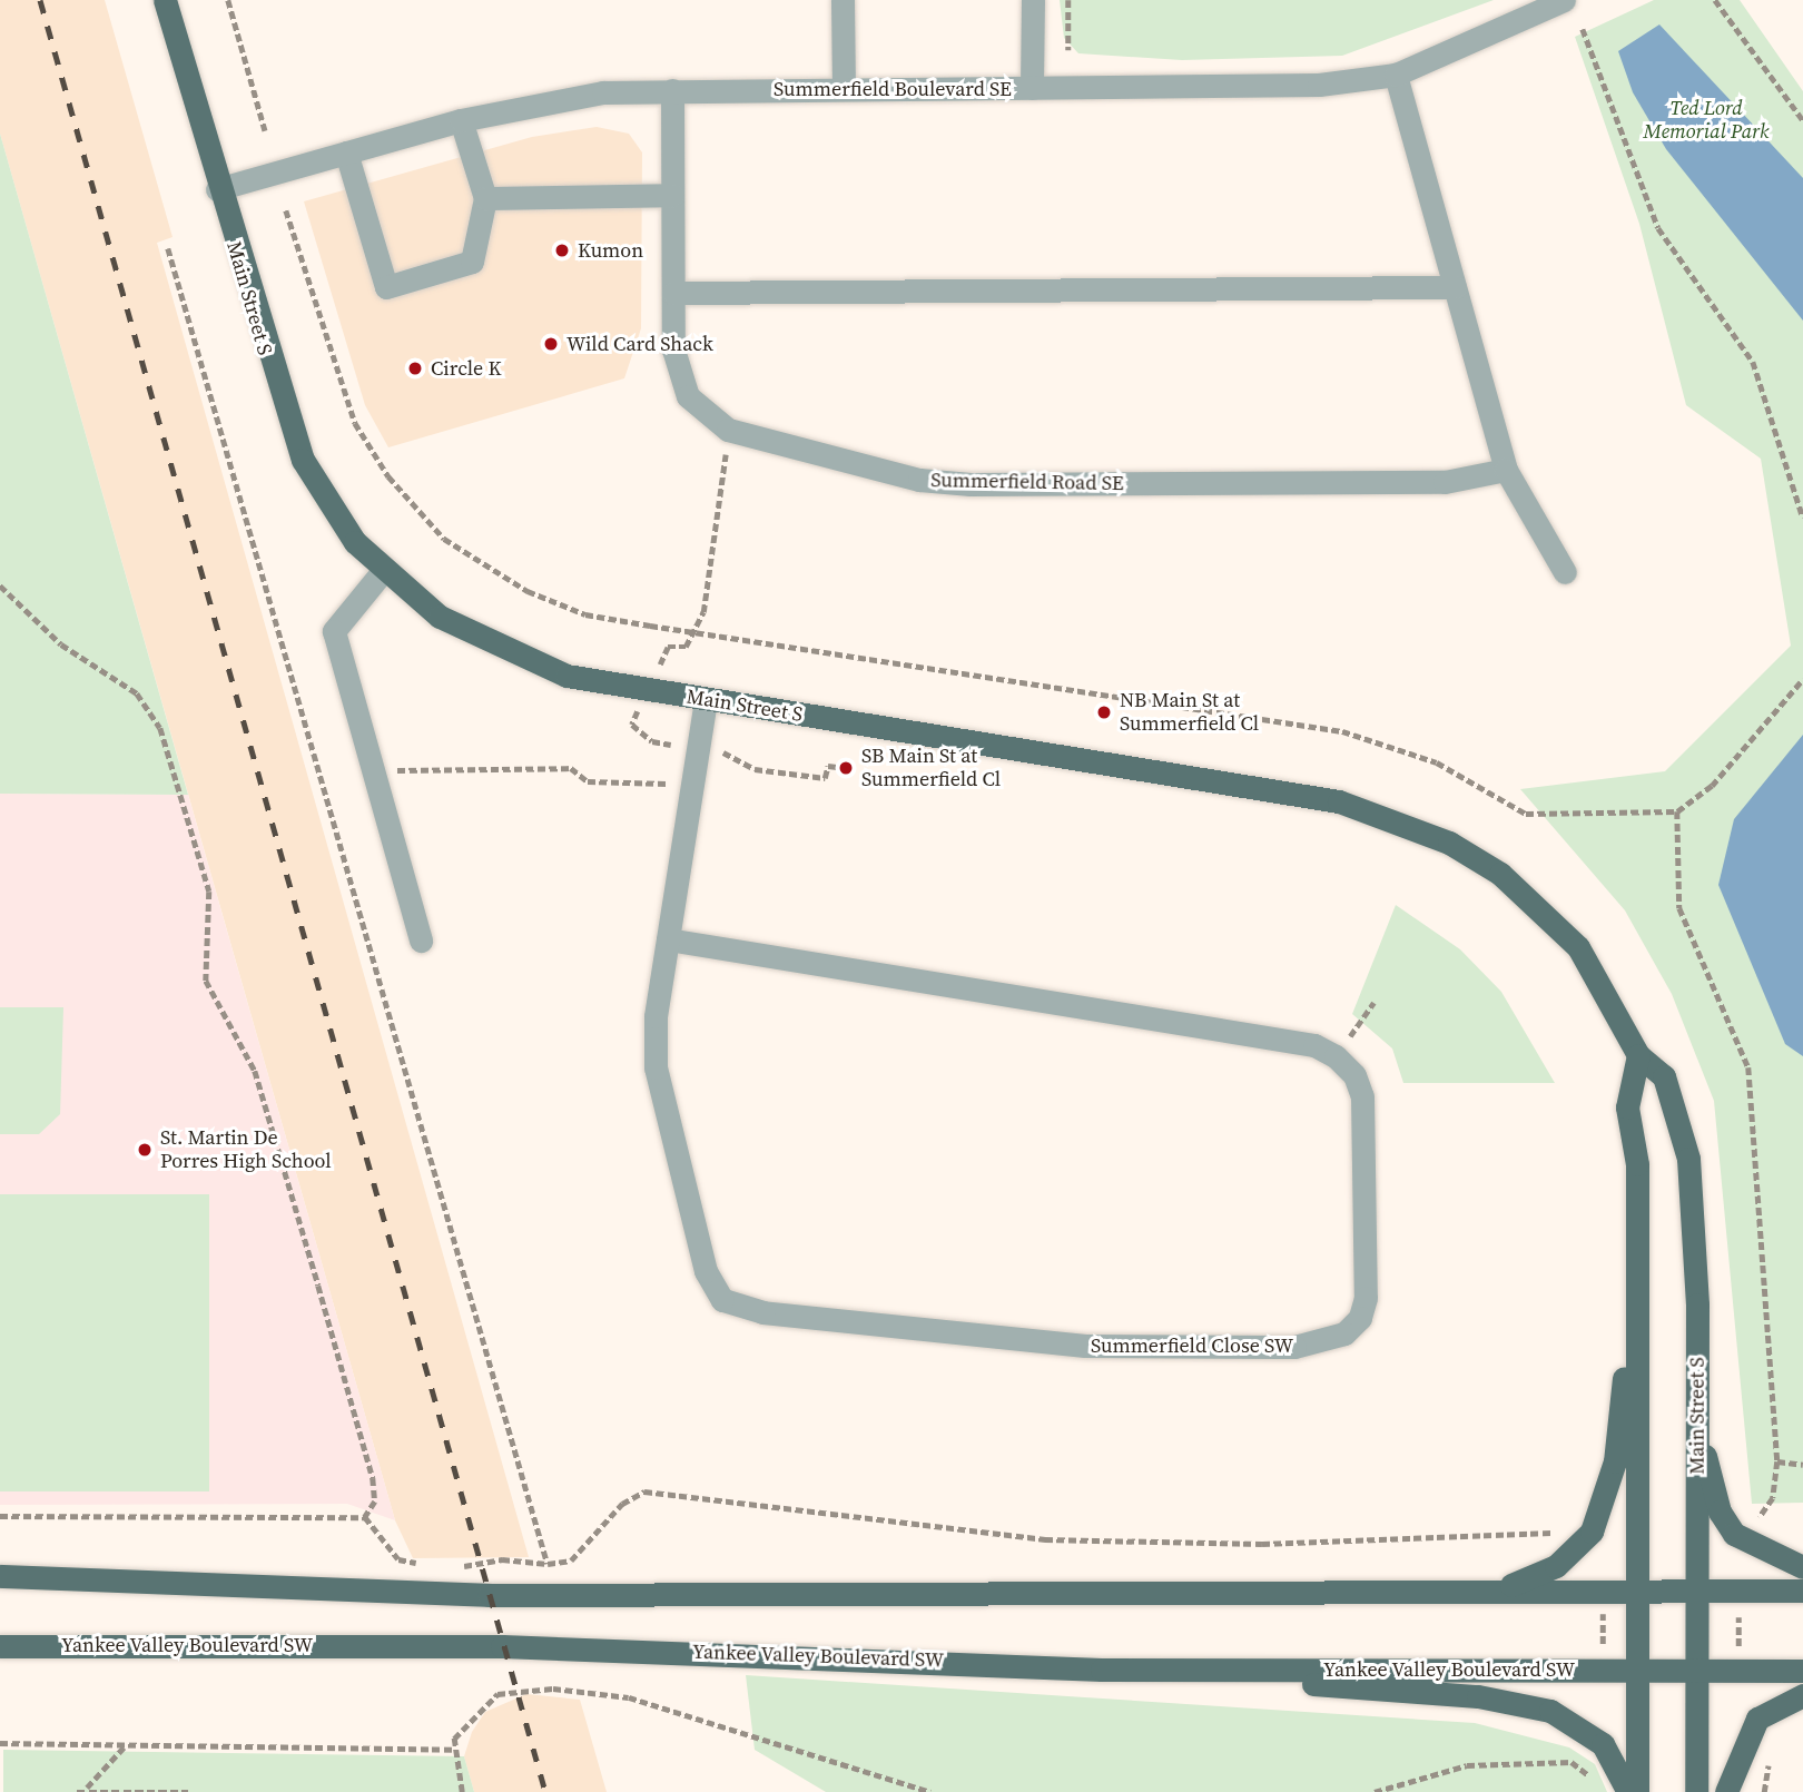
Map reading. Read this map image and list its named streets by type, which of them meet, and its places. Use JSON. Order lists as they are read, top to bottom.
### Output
{
  "streets": {
    "main road": ["Main Street S", "Yankee Valley Boulevard SW"],
    "street": ["Summerfield Boulevard SE", "Summerfield Road SE", "Summerfield Close SW"]
  },
  "crossings": [
    ["Summerfield Boulevard SE", "Main Street S"],
    ["Summerfield Boulevard SE", "Summerfield Road SE"],
    ["Main Street S", "Summerfield Close SW"],
    ["Main Street S", "Yankee Valley Boulevard SW"]
  ],
  "parks": ["Ted Lord Memorial Park"],
  "places": [
    "Kumon",
    "Wild Card Shack",
    "Circle K",
    "NB Main St at Summerfield Cl",
    "SB Main St at Summerfield Cl",
    "St. Martin De Porres High School"
  ]
}
